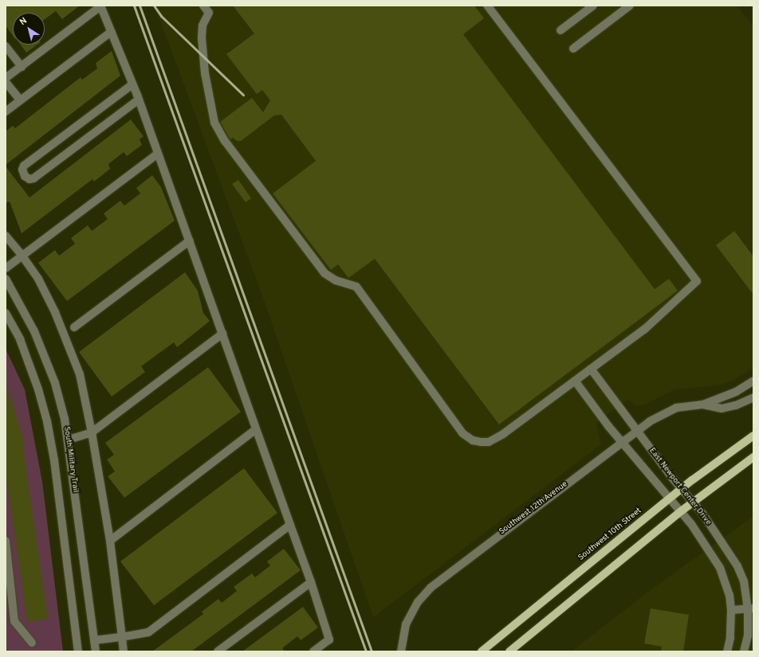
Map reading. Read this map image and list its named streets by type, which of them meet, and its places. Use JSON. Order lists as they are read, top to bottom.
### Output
{
  "streets": {
    "main road": ["Southwest 10th Street"],
    "street": ["South Military Trail", "East Newport Center Drive", "Southwest 12th Avenue"]
  },
  "crossings": [
    ["East Newport Center Drive", "Southwest 12th Avenue"],
    ["East Newport Center Drive", "Southwest 10th Street"]
  ],
  "north": "top left"
}
